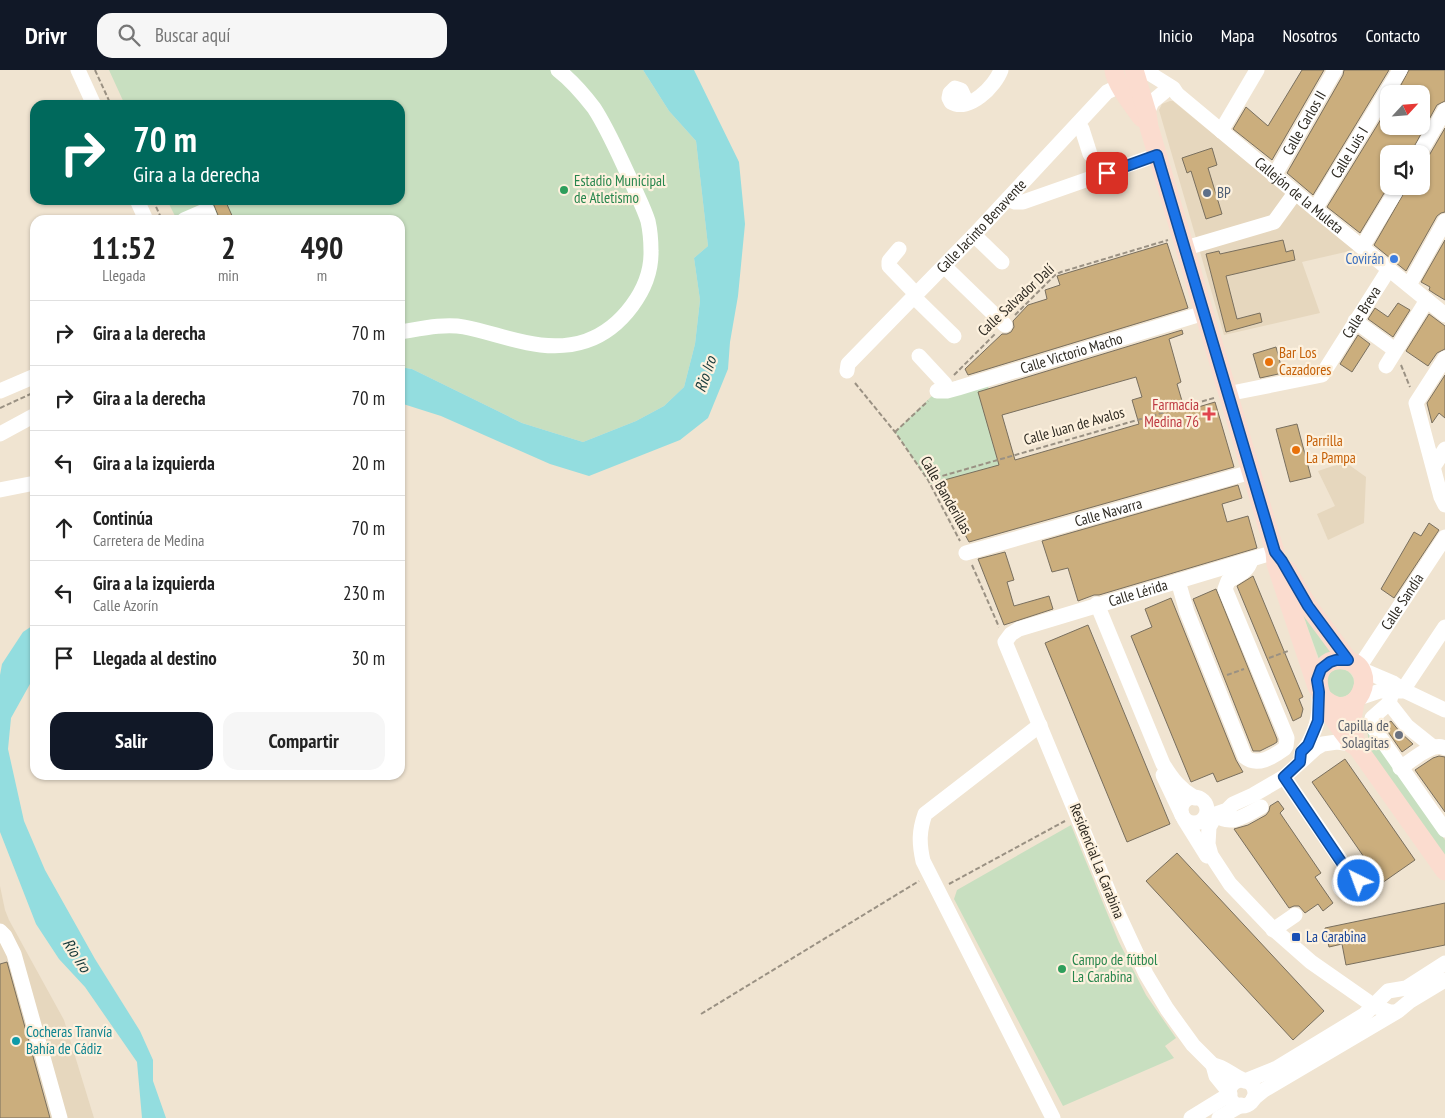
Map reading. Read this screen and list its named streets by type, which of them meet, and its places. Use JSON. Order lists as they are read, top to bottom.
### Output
{
  "streets": {
    "street": [
      "Calle Carlos II",
      "Calle Luis I",
      "Callejón de la Muleta",
      "Calle Jacinto Benavente",
      "Calle Breva",
      "Calle Victorio Macho",
      "Calle Navarra",
      "Calle Lérida",
      "Calle Sandía",
      "Residencial La Carabina"
    ],
    "path": ["Calle Salvador Dalí", "Calle Juan de Avalos", "Calle Banderillas"]
  },
  "crossings": [
    ["Calle Carlos II", "Callejón de la Muleta"],
    ["Calle Luis I", "Callejón de la Muleta"],
    ["Callejón de la Muleta", "Calle Jacinto Benavente"],
    ["Callejón de la Muleta", "Calle Breva"],
    ["Calle Jacinto Benavente", "Calle Banderillas"],
    ["Calle Salvador Dalí", "Calle Victorio Macho"],
    ["Calle Salvador Dalí", "Calle Banderillas"],
    ["Calle Breva", "Calle Juan de Avalos"],
    ["Calle Juan de Avalos", "Calle Banderillas"],
    ["Calle Banderillas", "Calle Navarra"],
    ["Calle Banderillas", "Calle Lérida"],
    ["Calle Banderillas", "Residencial La Carabina"],
    ["Calle Lérida", "Residencial La Carabina"]
  ],
  "water": ["Rio Iro"],
  "places": {
    "other": [
      "Estadio Municipal de Atletismo",
      "BP",
      "Covirán",
      "Bar Los Cazadores",
      "Parrilla La Pampa",
      "Capilla de Solagitas",
      "Campo de fútbol La Carabina",
      "Cocheras Tranvía Bahía de Cádiz"
    ],
    "health": ["Farmacia Medina 76"],
    "transit": ["La Carabina"]
  },
  "north": "top right",
  "page": {
    "header": "Drivr",
    "search": "Buscar aquí",
    "nav": [
      "Inicio",
      "Mapa",
      "Nosotros",
      "Contacto"
    ],
    "turn": ["70 m", "Gira a la derecha"],
    "eta": [
      "11:52",
      "Llegada",
      "2",
      "min",
      "490",
      "m"
    ],
    "list": [
      {
        "name": "Gira a la derecha",
        "value": "70 m"
      },
      {
        "name": "Gira a la derecha",
        "value": "70 m"
      },
      {
        "name": "Gira a la izquierda",
        "value": "20 m"
      },
      {
        "name": "Continúa",
        "note": "Carretera de Medina",
        "value": "70 m"
      },
      {
        "name": "Gira a la izquierda",
        "note": "Calle Azorín",
        "value": "230 m"
      },
      {
        "name": "Llegada al destino",
        "value": "30 m"
      }
    ],
    "buttons": ["Salir", "Compartir"]
  }
}
